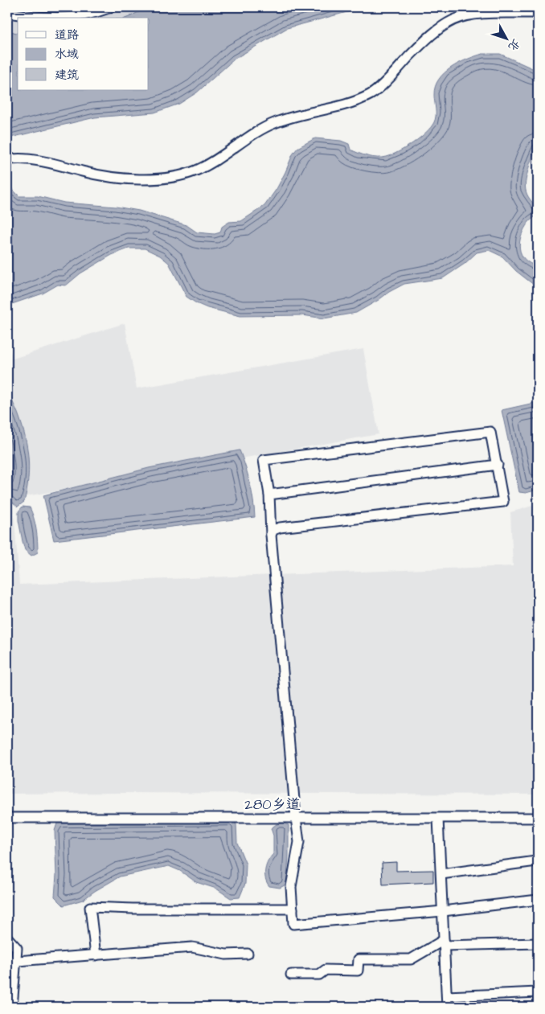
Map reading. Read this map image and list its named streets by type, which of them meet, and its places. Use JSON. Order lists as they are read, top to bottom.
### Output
{
  "streets": {
    "street": ["280乡道"]
  },
  "legend": ["道路", "水域", "建筑"],
  "north": "bottom right"
}
